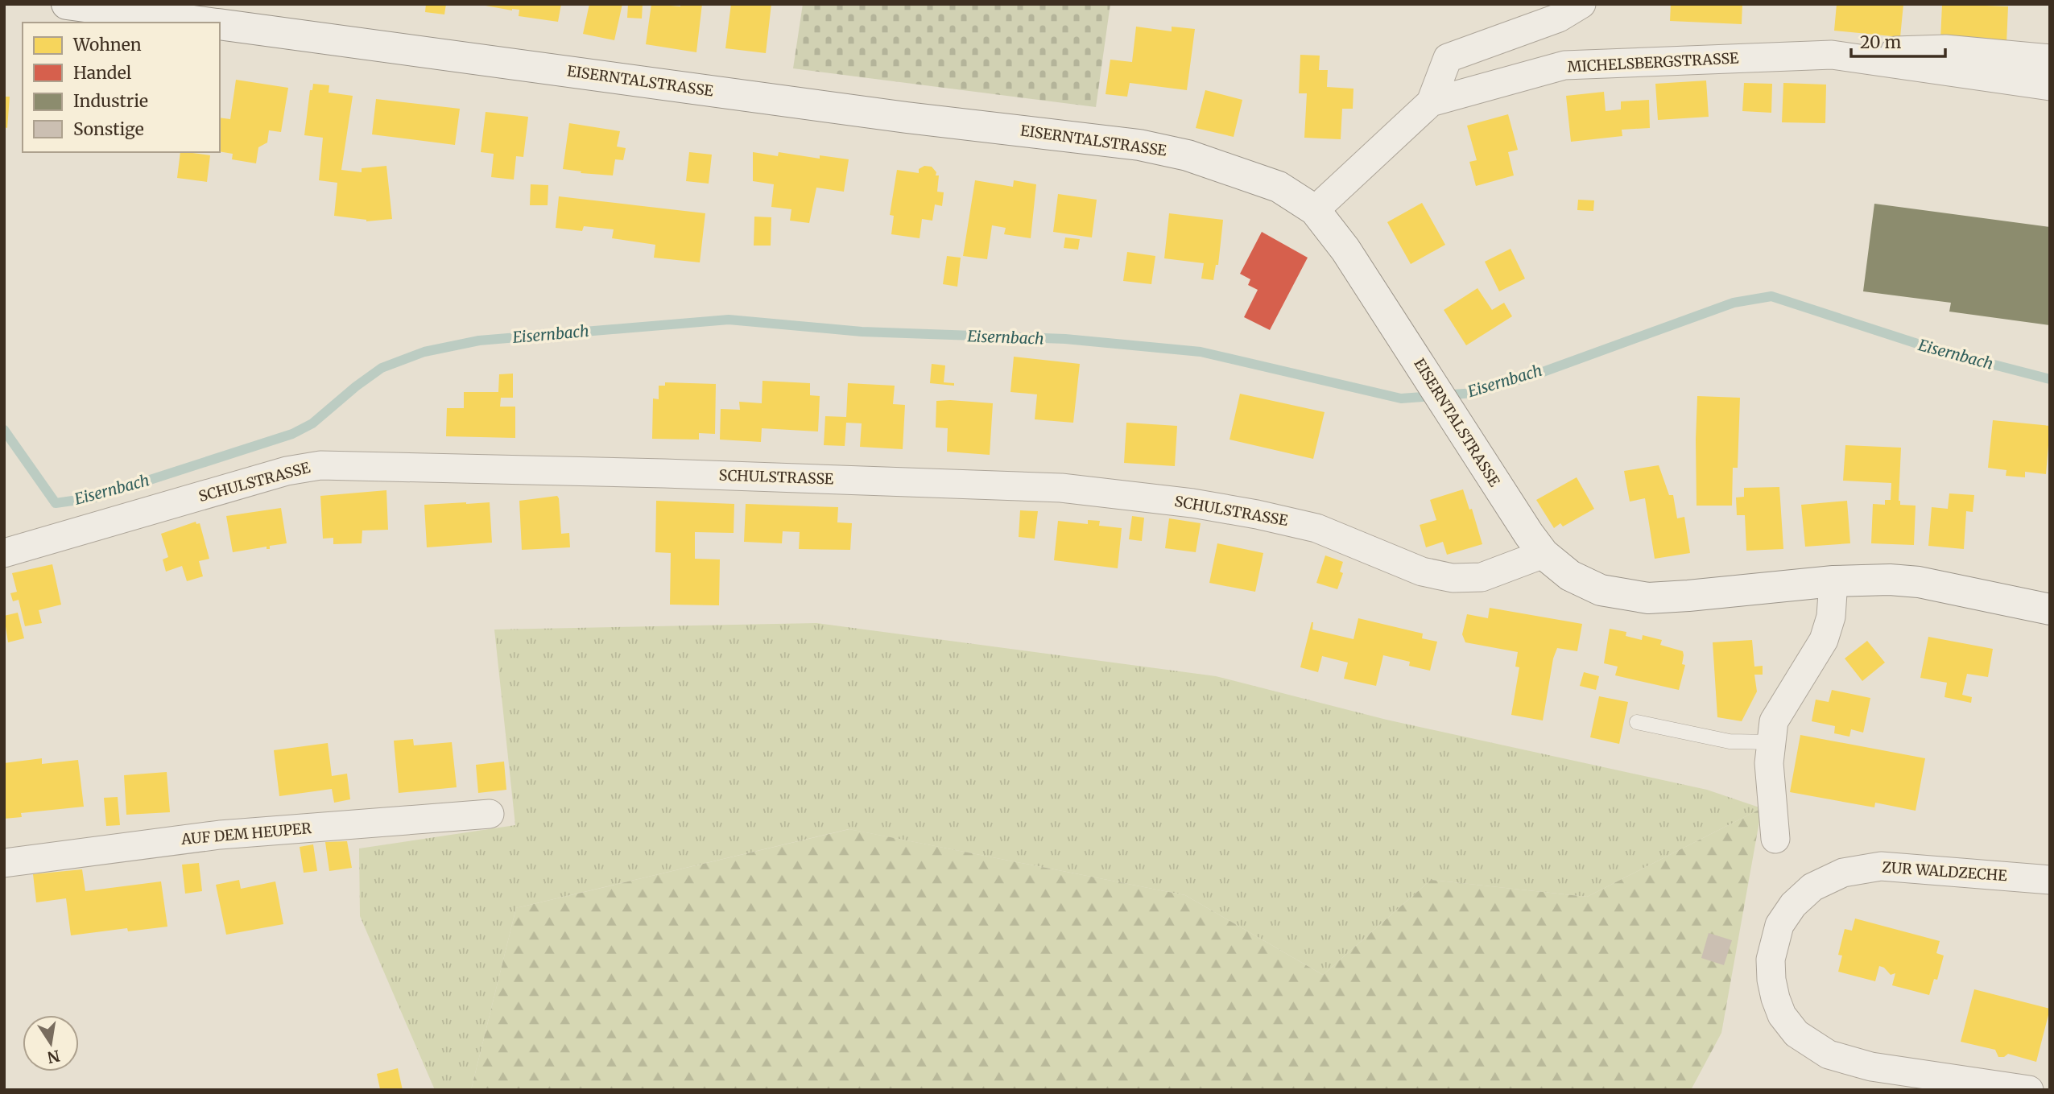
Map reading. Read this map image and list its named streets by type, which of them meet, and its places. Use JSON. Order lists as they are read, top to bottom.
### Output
{
  "streets": {
    "main road": ["EISERNTALSTRASSE"],
    "street": [
      "MICHELSBERGSTRASSE",
      "SCHULSTRASSE",
      "AUF DEM HEUPER",
      "ZUR WALDZECHE"
    ]
  },
  "crossings": [
    ["EISERNTALSTRASSE", "SCHULSTRASSE"]
  ],
  "water": ["Eisernbach"],
  "legend": [
    "Wohnen",
    "Handel",
    "Industrie",
    "Sonstige"
  ],
  "scale_bar": "20 m",
  "north": "bottom"
}
